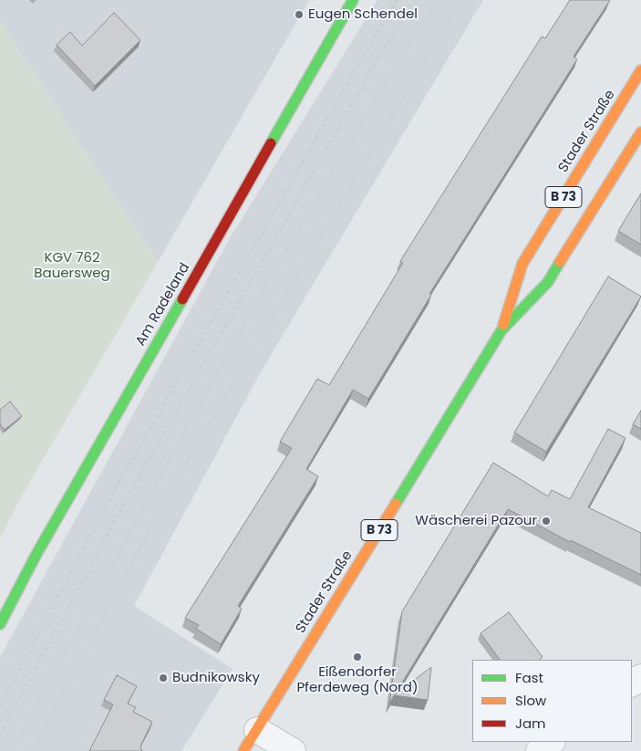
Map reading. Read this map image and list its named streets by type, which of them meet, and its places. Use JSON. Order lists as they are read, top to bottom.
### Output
{
  "streets": {
    "main road": ["Stader Straße", "B 73", "Am Radeland"]
  },
  "parks": ["KGV 762 Bauersweg"],
  "places": [
    "Eugen Schendel",
    "Wäscherei Pazour",
    "Eißendorfer Pferdeweg (Nord)",
    "Budnikowsky"
  ],
  "legend": ["Fast", "Slow", "Jam"]
}
